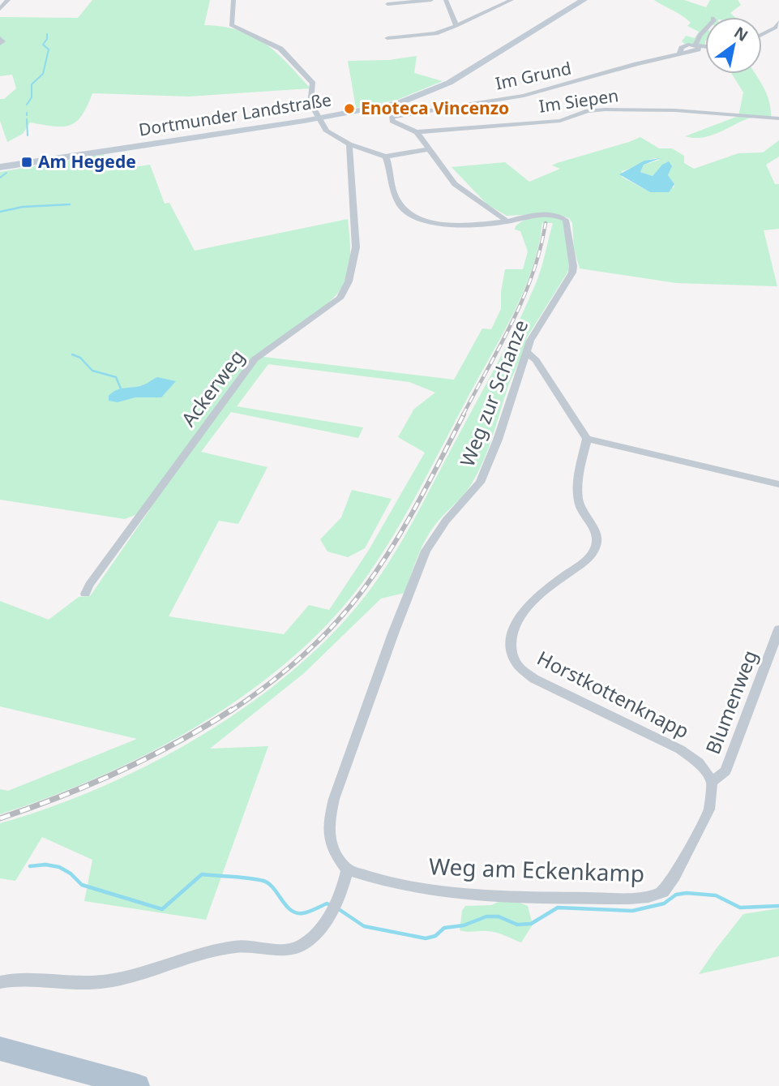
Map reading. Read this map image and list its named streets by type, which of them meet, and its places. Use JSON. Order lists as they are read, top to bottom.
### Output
{
  "streets": {
    "main road": ["Dortmunder Landstraße"],
    "street": [
      "Im Grund",
      "Im Siepen",
      "Ackerweg",
      "Weg zur Schanze",
      "Horstkottenknapp",
      "Blumenweg",
      "Weg am Eckenkamp"
    ]
  },
  "crossings": [
    ["Im Grund", "Im Siepen"],
    ["Weg zur Schanze", "Weg am Eckenkamp"],
    ["Horstkottenknapp", "Blumenweg"],
    ["Blumenweg", "Weg am Eckenkamp"]
  ],
  "places": {
    "other": ["Enoteca Vincenzo"],
    "transit": ["Am Hegede"]
  },
  "north": "top right"
}
